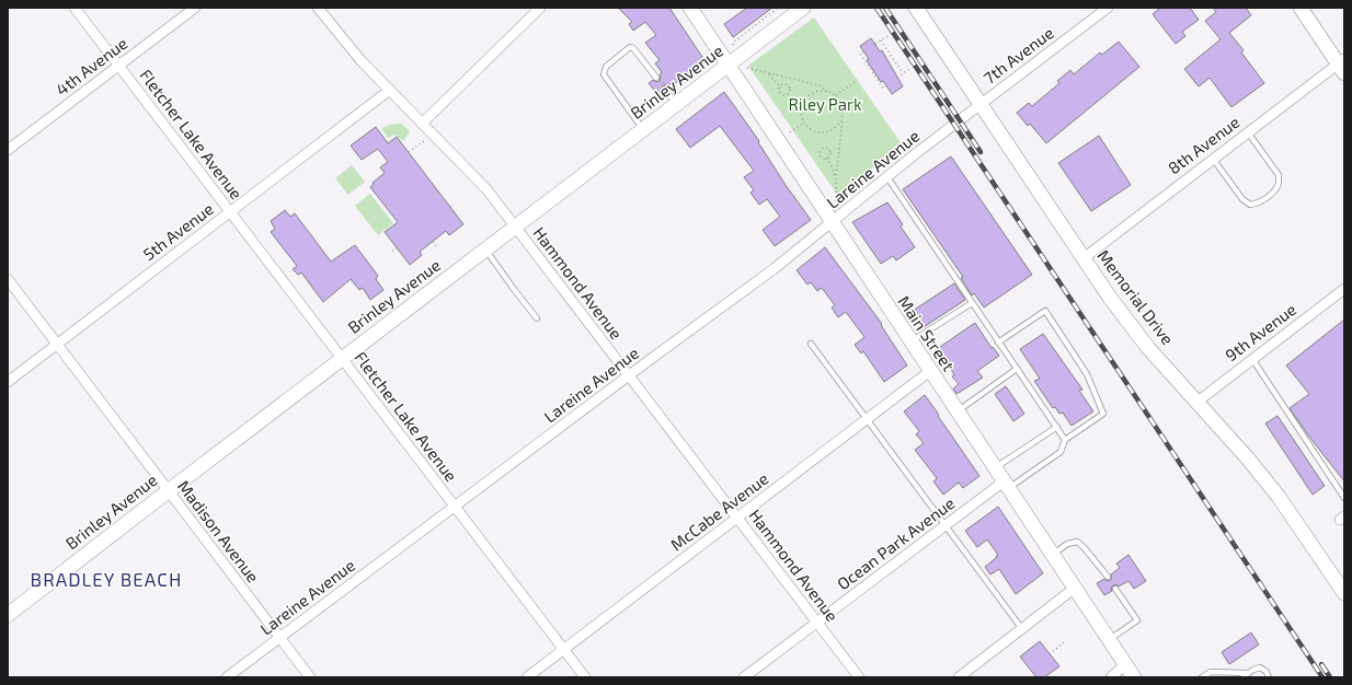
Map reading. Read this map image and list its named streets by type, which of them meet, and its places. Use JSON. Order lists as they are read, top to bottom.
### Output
{
  "streets": {
    "street": [
      "7th Avenue",
      "4th Avenue",
      "Brinley Avenue",
      "Fletcher Lake Avenue",
      "8th Avenue",
      "Lareine Avenue",
      "5th Avenue",
      "Hammond Avenue",
      "Memorial Drive",
      "9th Avenue",
      "Main Street",
      "McCabe Avenue",
      "Madison Avenue",
      "Ocean Park Avenue"
    ]
  },
  "crossings": [
    ["7th Avenue", "Lareine Avenue"],
    ["7th Avenue", "Memorial Drive"],
    ["4th Avenue", "Fletcher Lake Avenue"],
    ["Brinley Avenue", "Fletcher Lake Avenue"],
    ["Brinley Avenue", "Hammond Avenue"],
    ["Brinley Avenue", "Main Street"],
    ["Brinley Avenue", "Madison Avenue"],
    ["Fletcher Lake Avenue", "Lareine Avenue"],
    ["Fletcher Lake Avenue", "5th Avenue"],
    ["Fletcher Lake Avenue", "McCabe Avenue"],
    ["8th Avenue", "Memorial Drive"],
    ["Lareine Avenue", "Hammond Avenue"],
    ["Lareine Avenue", "Memorial Drive"],
    ["Lareine Avenue", "Main Street"],
    ["Lareine Avenue", "Madison Avenue"],
    ["5th Avenue", "Hammond Avenue"],
    ["5th Avenue", "Madison Avenue"],
    ["Hammond Avenue", "McCabe Avenue"],
    ["Hammond Avenue", "Ocean Park Avenue"],
    ["Memorial Drive", "9th Avenue"],
    ["Main Street", "McCabe Avenue"],
    ["Main Street", "Ocean Park Avenue"]
  ],
  "districts": ["BRADLEY BEACH"],
  "parks": ["Riley Park"]
}
